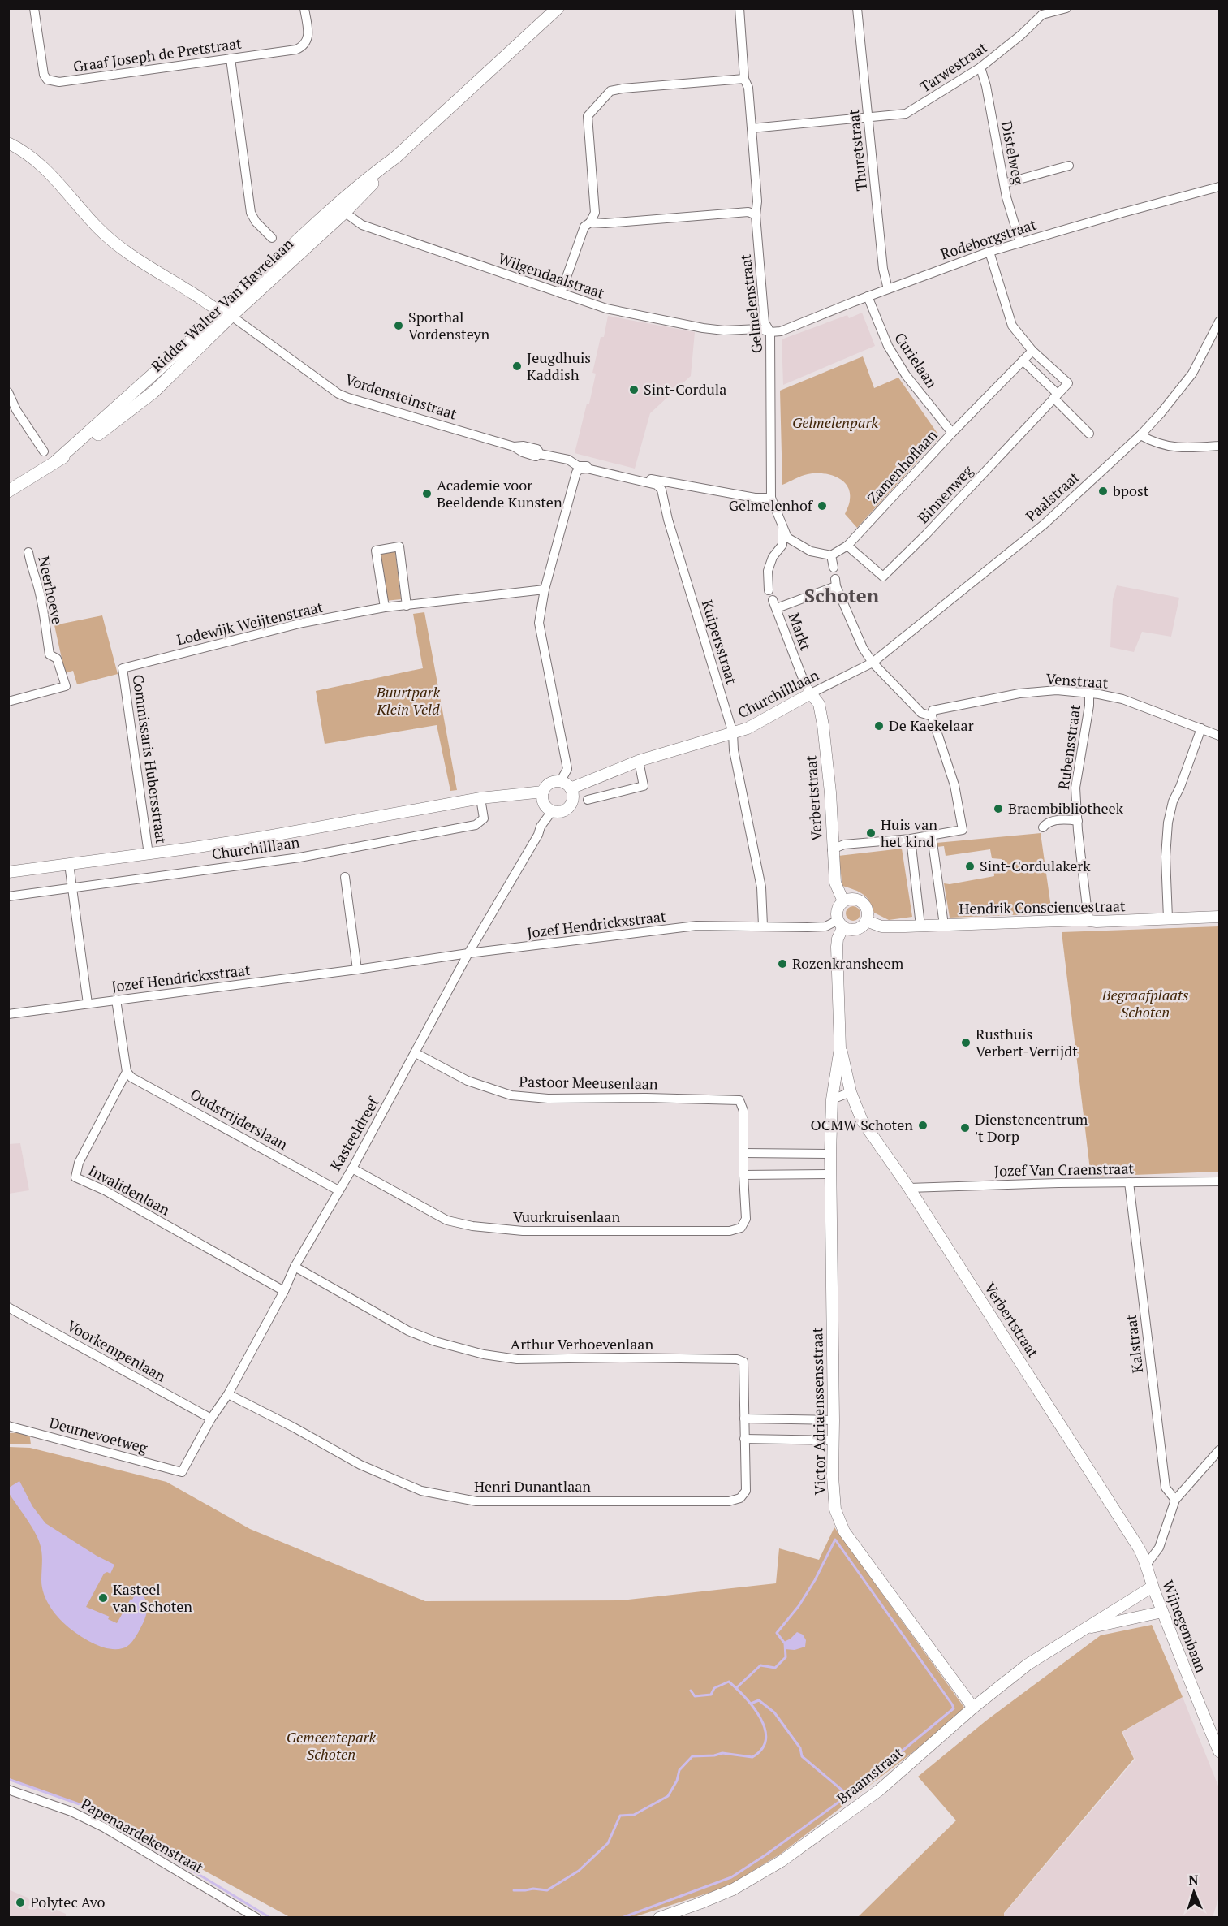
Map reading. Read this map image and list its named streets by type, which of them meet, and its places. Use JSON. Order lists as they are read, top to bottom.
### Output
{
  "streets": {
    "main road": ["Ridder Walter Van Havrelaan"],
    "street": [
      "Graaf Joseph de Pretstraat",
      "Tarwestraat",
      "Thuretstraat",
      "Distelweg",
      "Rodeborgstraat",
      "Wilgendaalstraat",
      "Gelmelenstraat",
      "Curielaan",
      "Vordensteinstraat",
      "Zamenhoflaan",
      "Binnenweg",
      "Paalstraat",
      "Neerhoeve",
      "Lodewijk Weijtenstraat",
      "Markt",
      "Kuipersstraat",
      "Venstraat",
      "Churchilllaan",
      "Rubensstraat",
      "Commissaris Hubersstraat",
      "Verbertstraat",
      "Hendrik Consciencestraat",
      "Jozef Hendrickxstraat",
      "Pastoor Meeusenlaan",
      "Oudstrijderslaan",
      "Kasteeldreef",
      "Jozef Van Craenstraat",
      "Invalidenlaan",
      "Vuurkruisenlaan",
      "Kalstraat",
      "Arthur Verhoevenlaan",
      "Voorkempenlaan",
      "Victor Adriaenssensstraat",
      "Deurnevoetweg",
      "Henri Dunantlaan",
      "Wijnegembaan",
      "Braamstraat",
      "Papenaardekenstraat"
    ]
  },
  "crossings": [
    ["Tarwestraat", "Thuretstraat"],
    ["Tarwestraat", "Distelweg"],
    ["Tarwestraat", "Gelmelenstraat"],
    ["Thuretstraat", "Rodeborgstraat"],
    ["Distelweg", "Rodeborgstraat"],
    ["Rodeborgstraat", "Wilgendaalstraat"],
    ["Rodeborgstraat", "Gelmelenstraat"],
    ["Rodeborgstraat", "Curielaan"],
    ["Wilgendaalstraat", "Gelmelenstraat"],
    ["Wilgendaalstraat", "Ridder Walter Van Havrelaan"],
    ["Gelmelenstraat", "Vordensteinstraat"],
    ["Ridder Walter Van Havrelaan", "Vordensteinstraat"],
    ["Curielaan", "Zamenhoflaan"],
    ["Zamenhoflaan", "Binnenweg"],
    ["Paalstraat", "Markt"],
    ["Paalstraat", "Churchilllaan"],
    ["Lodewijk Weijtenstraat", "Kuipersstraat"],
    ["Lodewijk Weijtenstraat", "Commissaris Hubersstraat"],
    ["Markt", "Venstraat"],
    ["Markt", "Churchilllaan"],
    ["Markt", "Verbertstraat"],
    ["Kuipersstraat", "Churchilllaan"],
    ["Kuipersstraat", "Jozef Hendrickxstraat"],
    ["Venstraat", "Rubensstraat"],
    ["Churchilllaan", "Commissaris Hubersstraat"],
    ["Churchilllaan", "Verbertstraat"],
    ["Churchilllaan", "Kasteeldreef"],
    ["Rubensstraat", "Hendrik Consciencestraat"],
    ["Verbertstraat", "Hendrik Consciencestraat"],
    ["Verbertstraat", "Jozef Hendrickxstraat"],
    ["Verbertstraat", "Jozef Van Craenstraat"],
    ["Verbertstraat", "Victor Adriaenssensstraat"],
    ["Verbertstraat", "Wijnegembaan"],
    ["Hendrik Consciencestraat", "Jozef Hendrickxstraat"],
    ["Jozef Hendrickxstraat", "Kasteeldreef"],
    ["Pastoor Meeusenlaan", "Kasteeldreef"],
    ["Pastoor Meeusenlaan", "Vuurkruisenlaan"],
    ["Oudstrijderslaan", "Kasteeldreef"],
    ["Oudstrijderslaan", "Invalidenlaan"],
    ["Kasteeldreef", "Invalidenlaan"],
    ["Kasteeldreef", "Vuurkruisenlaan"],
    ["Kasteeldreef", "Arthur Verhoevenlaan"],
    ["Kasteeldreef", "Voorkempenlaan"],
    ["Kasteeldreef", "Deurnevoetweg"],
    ["Kasteeldreef", "Henri Dunantlaan"],
    ["Jozef Van Craenstraat", "Kalstraat"],
    ["Arthur Verhoevenlaan", "Henri Dunantlaan"],
    ["Victor Adriaenssensstraat", "Braamstraat"],
    ["Wijnegembaan", "Braamstraat"]
  ],
  "districts": ["Schoten"],
  "parks": [
    "Gelmelenpark",
    "Buurtpark Klein Veld",
    "Begraafplaats Schoten",
    "Gemeentepark Schoten"
  ],
  "places": [
    "Sporthal Vordensteyn",
    "Jeugdhuis Kaddish",
    "Sint-Cordula",
    "bpost",
    "Academie voor Beeldende Kunsten",
    "Gelmelenhof",
    "De Kaekelaar",
    "Braembibliotheek",
    "Huis van het kind",
    "Sint-Cordulakerk",
    "Rozenkransheem",
    "Rusthuis Verbert-Verrijdt",
    "OCMW Schoten",
    "Dienstencentrum 't Dorp",
    "Kasteel van Schoten",
    "Polytec Avo"
  ],
  "north": "top"
}
